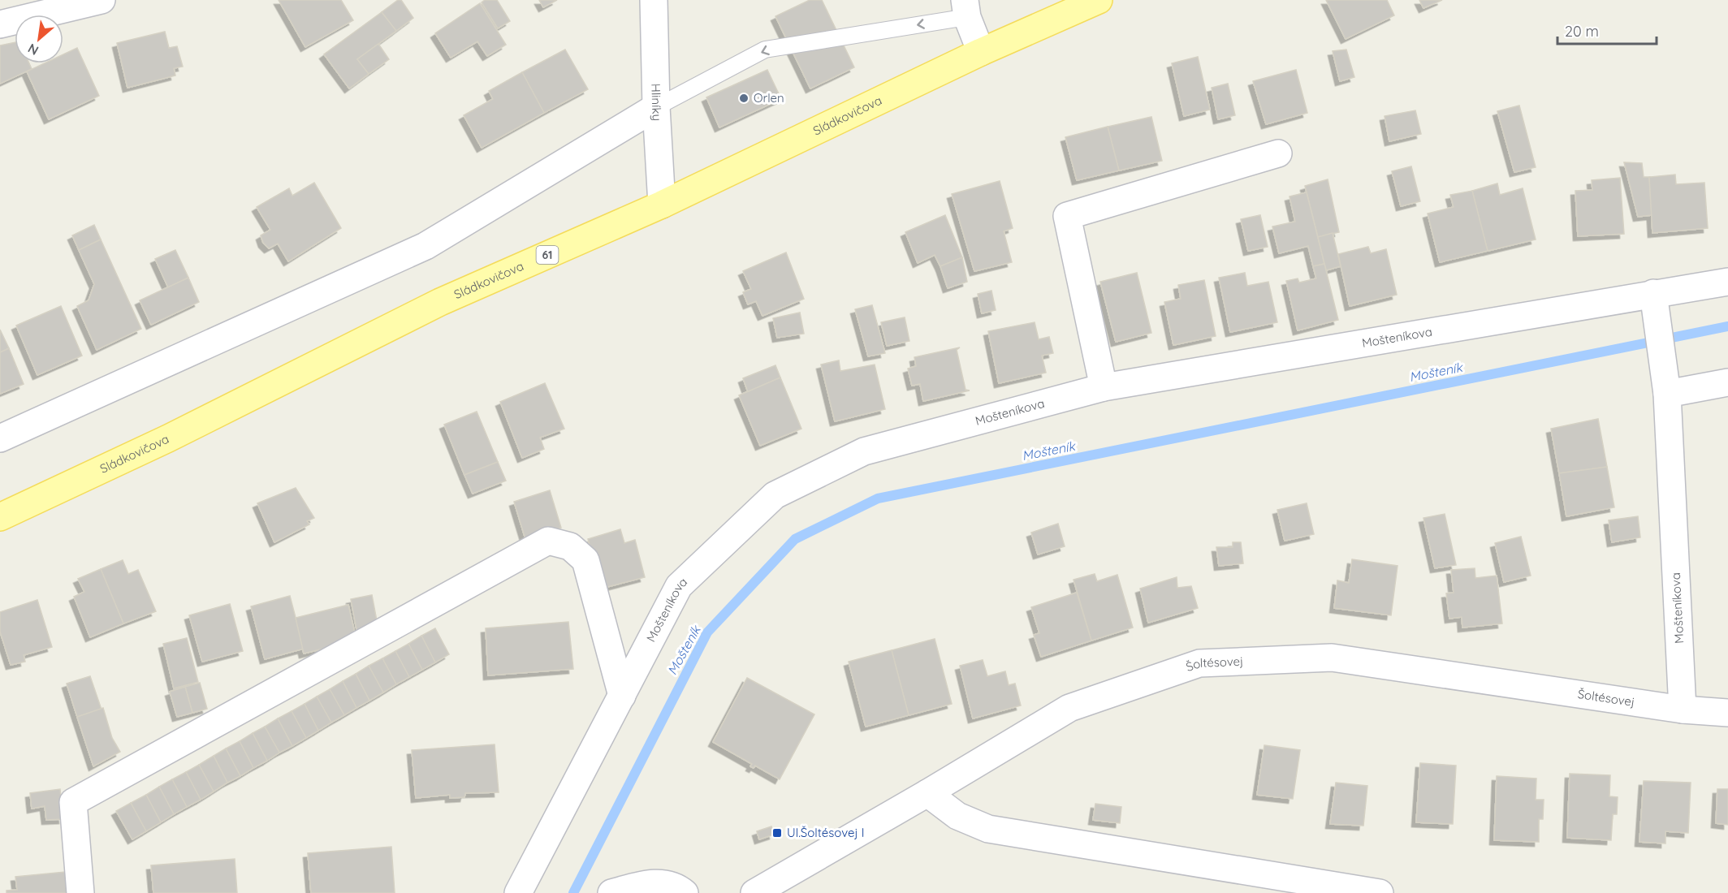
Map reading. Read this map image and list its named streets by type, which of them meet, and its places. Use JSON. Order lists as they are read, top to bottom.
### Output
{
  "streets": {
    "main road": ["Sládkovičova", "61"],
    "street": ["Hliníky", "Mošteníkova", "Šoltésovej"]
  },
  "crossings": [
    ["Hliníky", "Sládkovičova"],
    ["Mošteníkova", "Šoltésovej"]
  ],
  "water": ["Mošteník"],
  "places": {
    "other": ["Orlen"],
    "transit": ["Ul.Šoltésovej I"]
  },
  "scale_bar": "20 m",
  "north": "bottom left"
}
